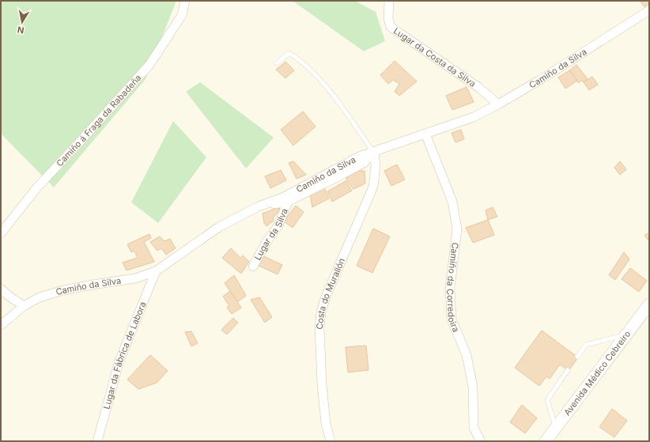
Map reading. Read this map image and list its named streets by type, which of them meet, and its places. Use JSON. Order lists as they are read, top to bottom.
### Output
{
  "streets": {
    "main road": ["Avenida Médico Cebreiro"],
    "street": [
      "Lugar da Costa da Silva",
      "Camiño da Silva",
      "Camiño á Fraga da Rabadeña",
      "Lugar da Silva",
      "Camiño da Corredoira",
      "Costa do Murallón",
      "Lugar da Fábrica de Labora"
    ]
  },
  "crossings": [
    ["Lugar da Costa da Silva", "Camiño da Silva"],
    ["Camiño da Silva", "Lugar da Silva"],
    ["Camiño da Silva", "Camiño da Corredoira"],
    ["Camiño da Silva", "Costa do Murallón"],
    ["Camiño da Silva", "Lugar da Fábrica de Labora"],
    ["Lugar da Silva", "Costa do Murallón"]
  ],
  "north": "bottom"
}
